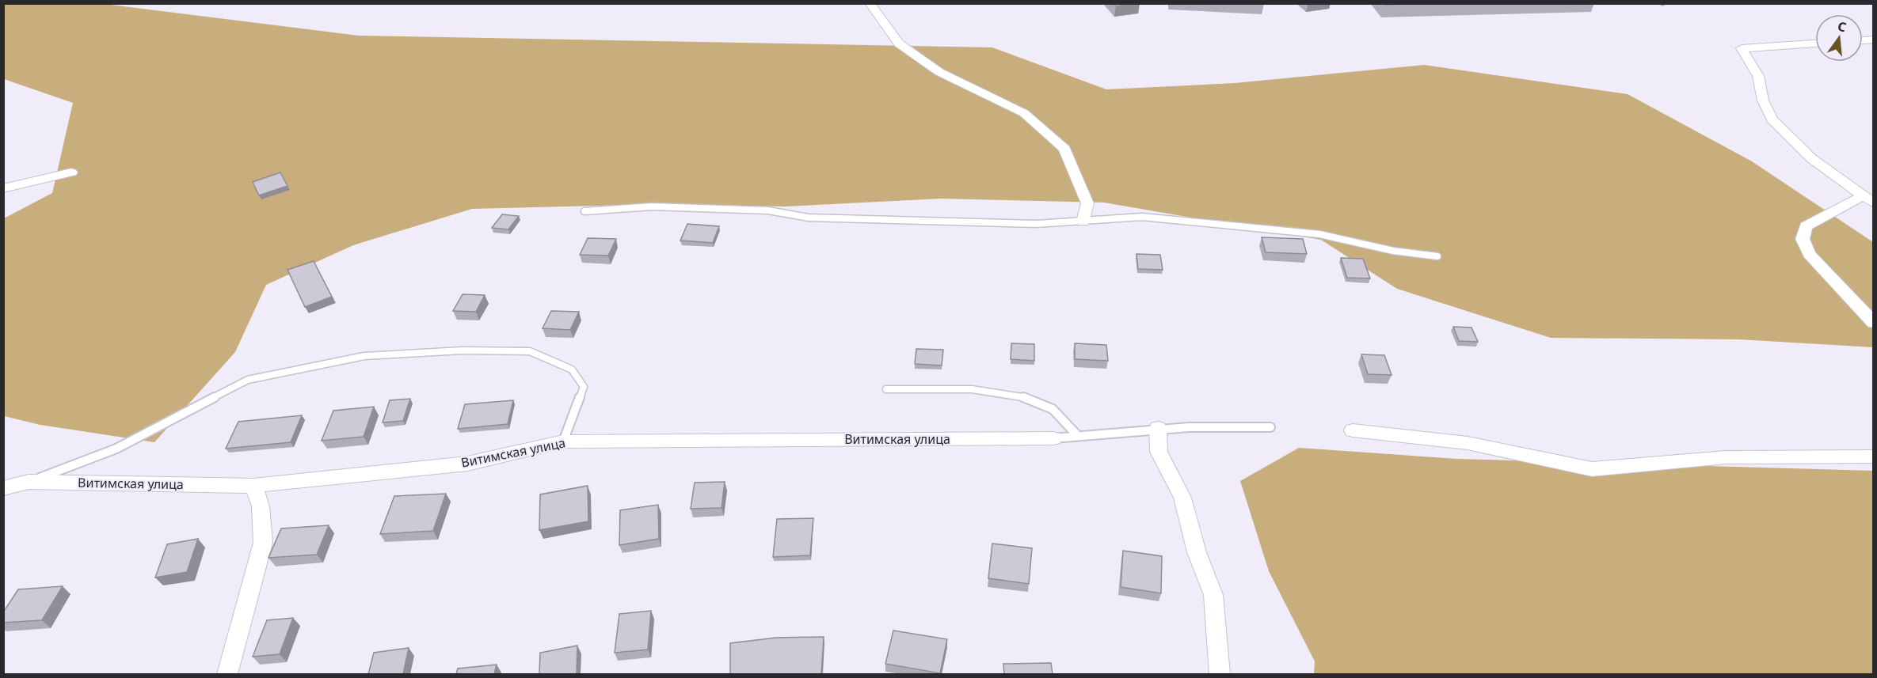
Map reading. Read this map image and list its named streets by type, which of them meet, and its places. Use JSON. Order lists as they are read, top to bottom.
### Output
{
  "streets": {
    "street": ["Витимская улица"]
  },
  "north": "top"
}
